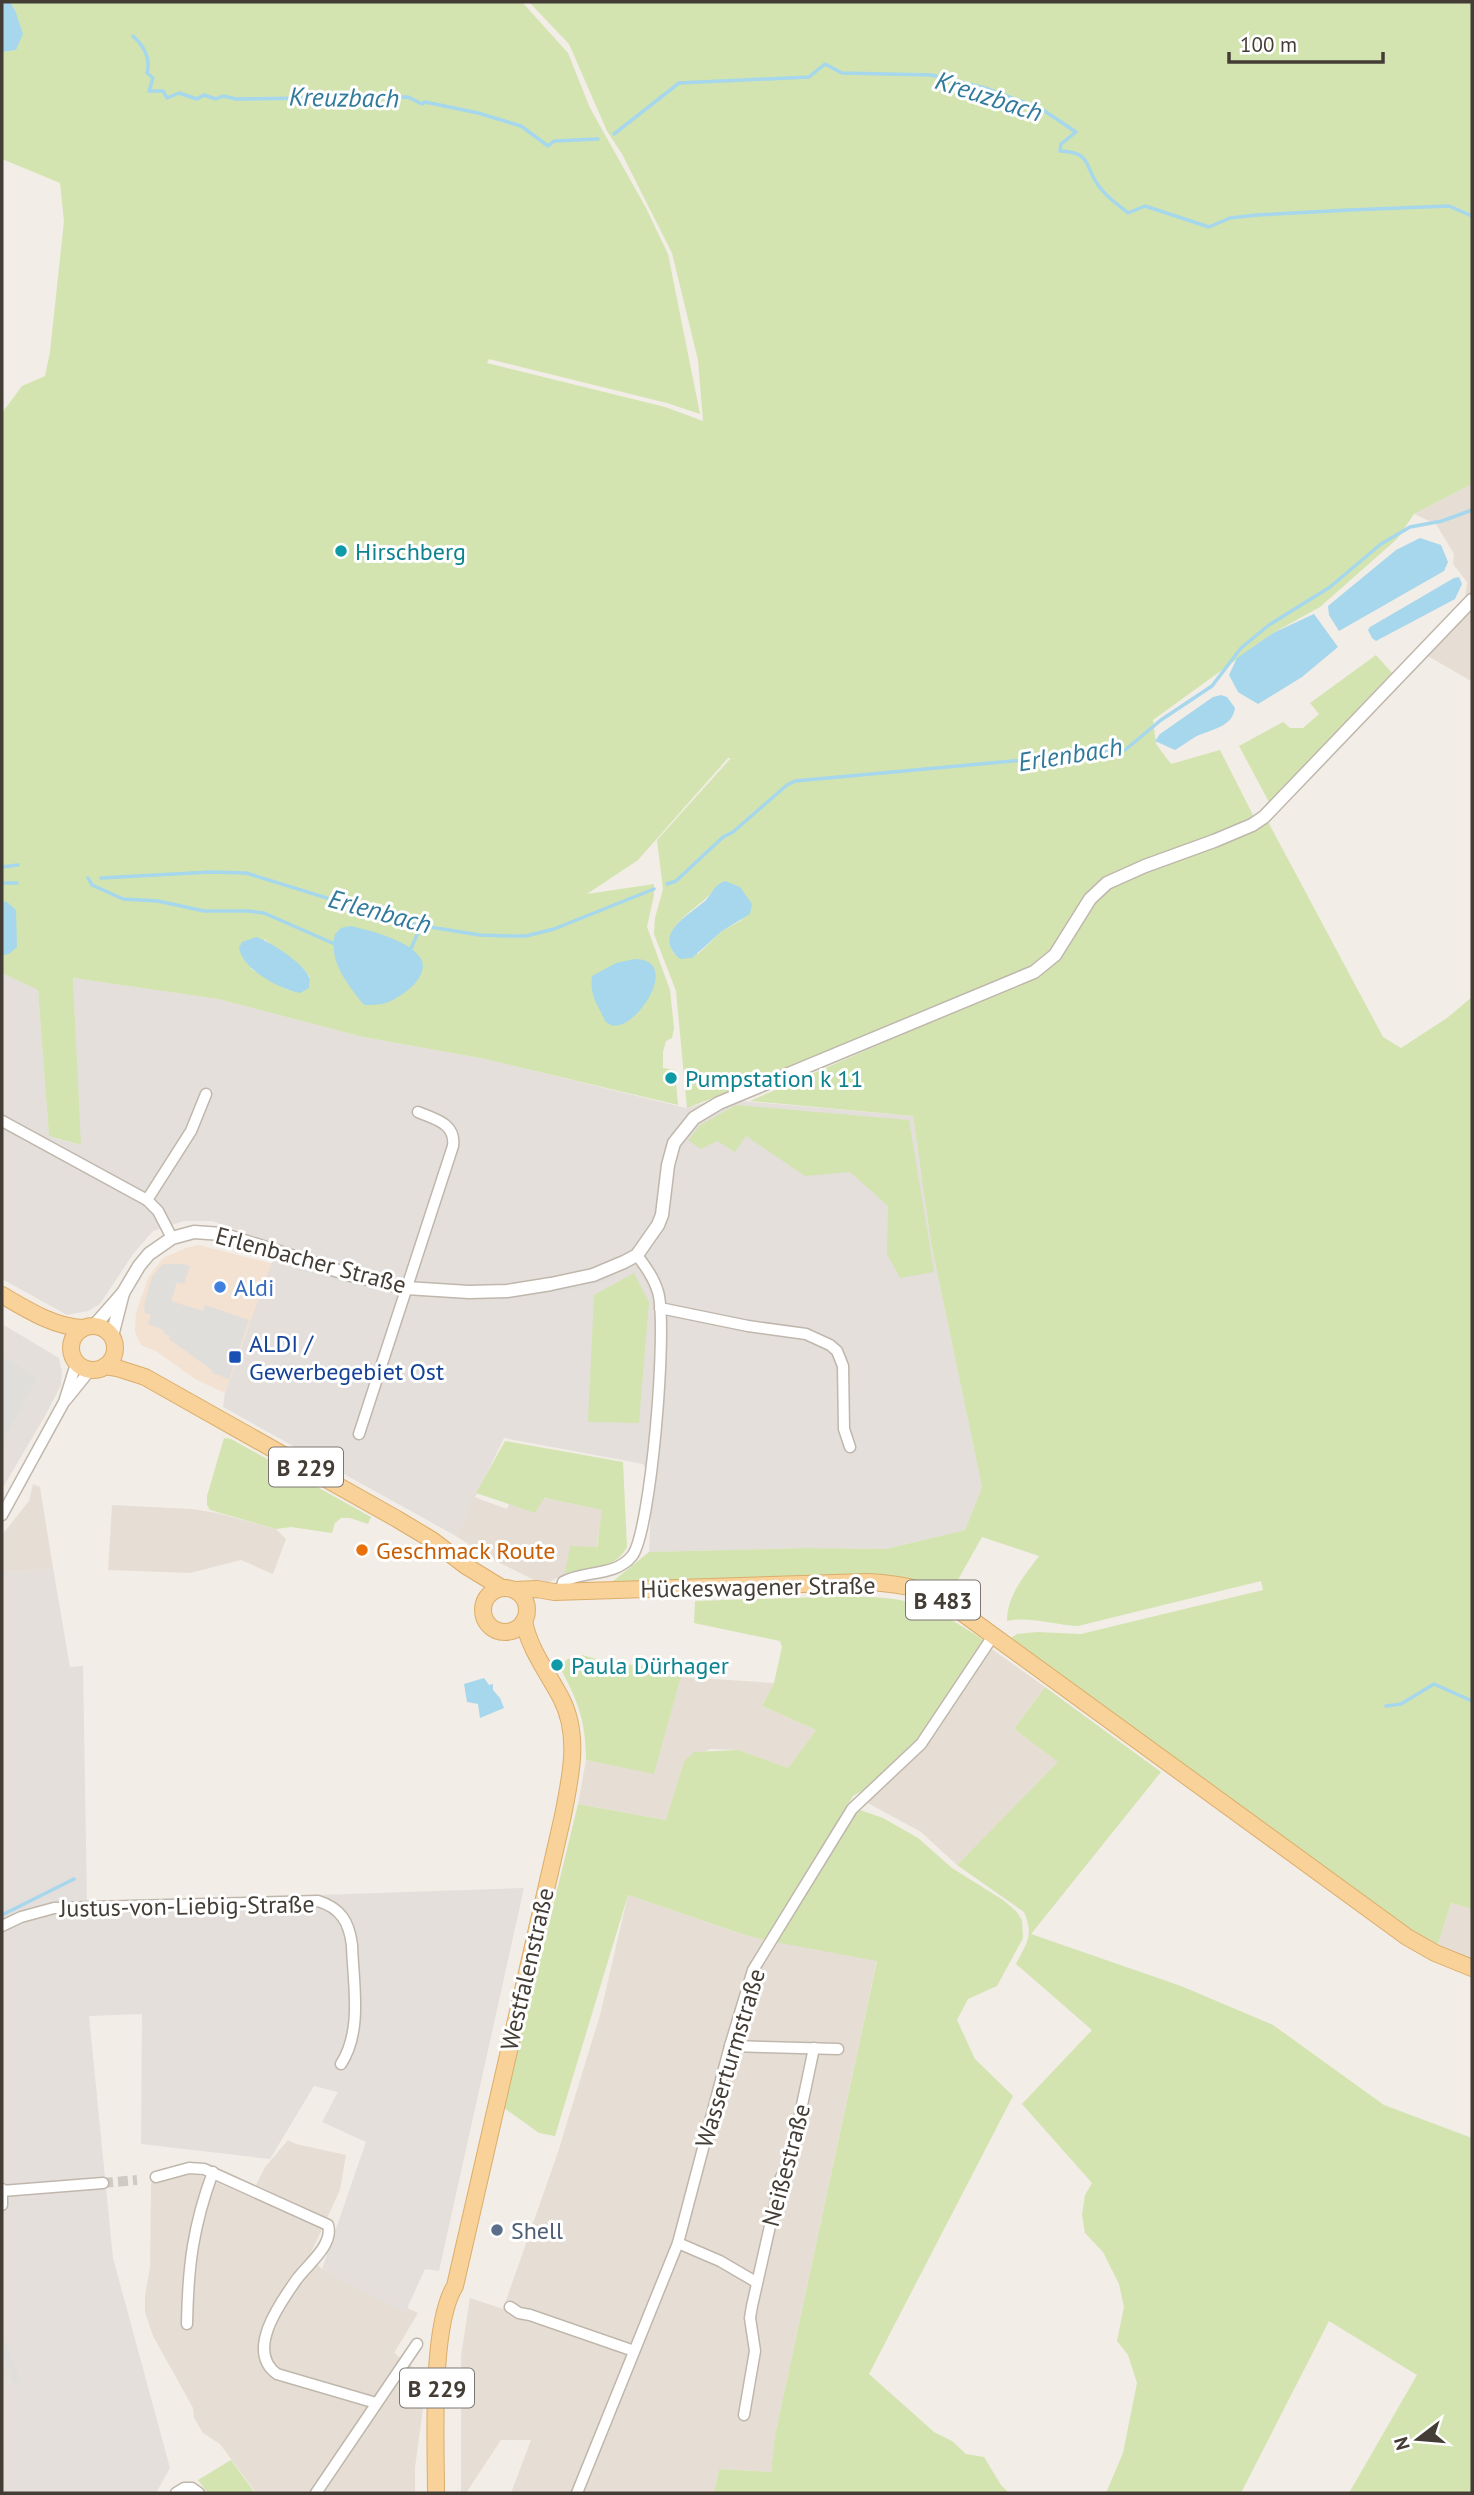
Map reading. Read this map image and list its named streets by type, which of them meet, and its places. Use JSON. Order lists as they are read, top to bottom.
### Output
{
  "streets": {
    "main road": [
      "B 229",
      "Hückeswagener Straße",
      "B 483",
      "Westfalenstraße"
    ],
    "street": [
      "Erlenbacher Straße",
      "Justus-von-Liebig-Straße",
      "Wasserturmstraße",
      "Neißestraße"
    ]
  },
  "crossings": [
    ["Erlenbacher Straße", "B 229"],
    ["B 229", "Hückeswagener Straße"],
    ["B 229", "Westfalenstraße"],
    ["Hückeswagener Straße", "Westfalenstraße"],
    ["Hückeswagener Straße", "Wasserturmstraße"]
  ],
  "water": ["Kreuzbach", "Erlenbach"],
  "places": {
    "other": [
      "Hirschberg",
      "Pumpstation k 11",
      "Aldi",
      "Geschmack Route",
      "Paula Dürhager",
      "Shell"
    ],
    "transit": ["ALDI / Gewerbegebiet Ost"]
  },
  "scale_bar": "100 m",
  "north": "left"
}
